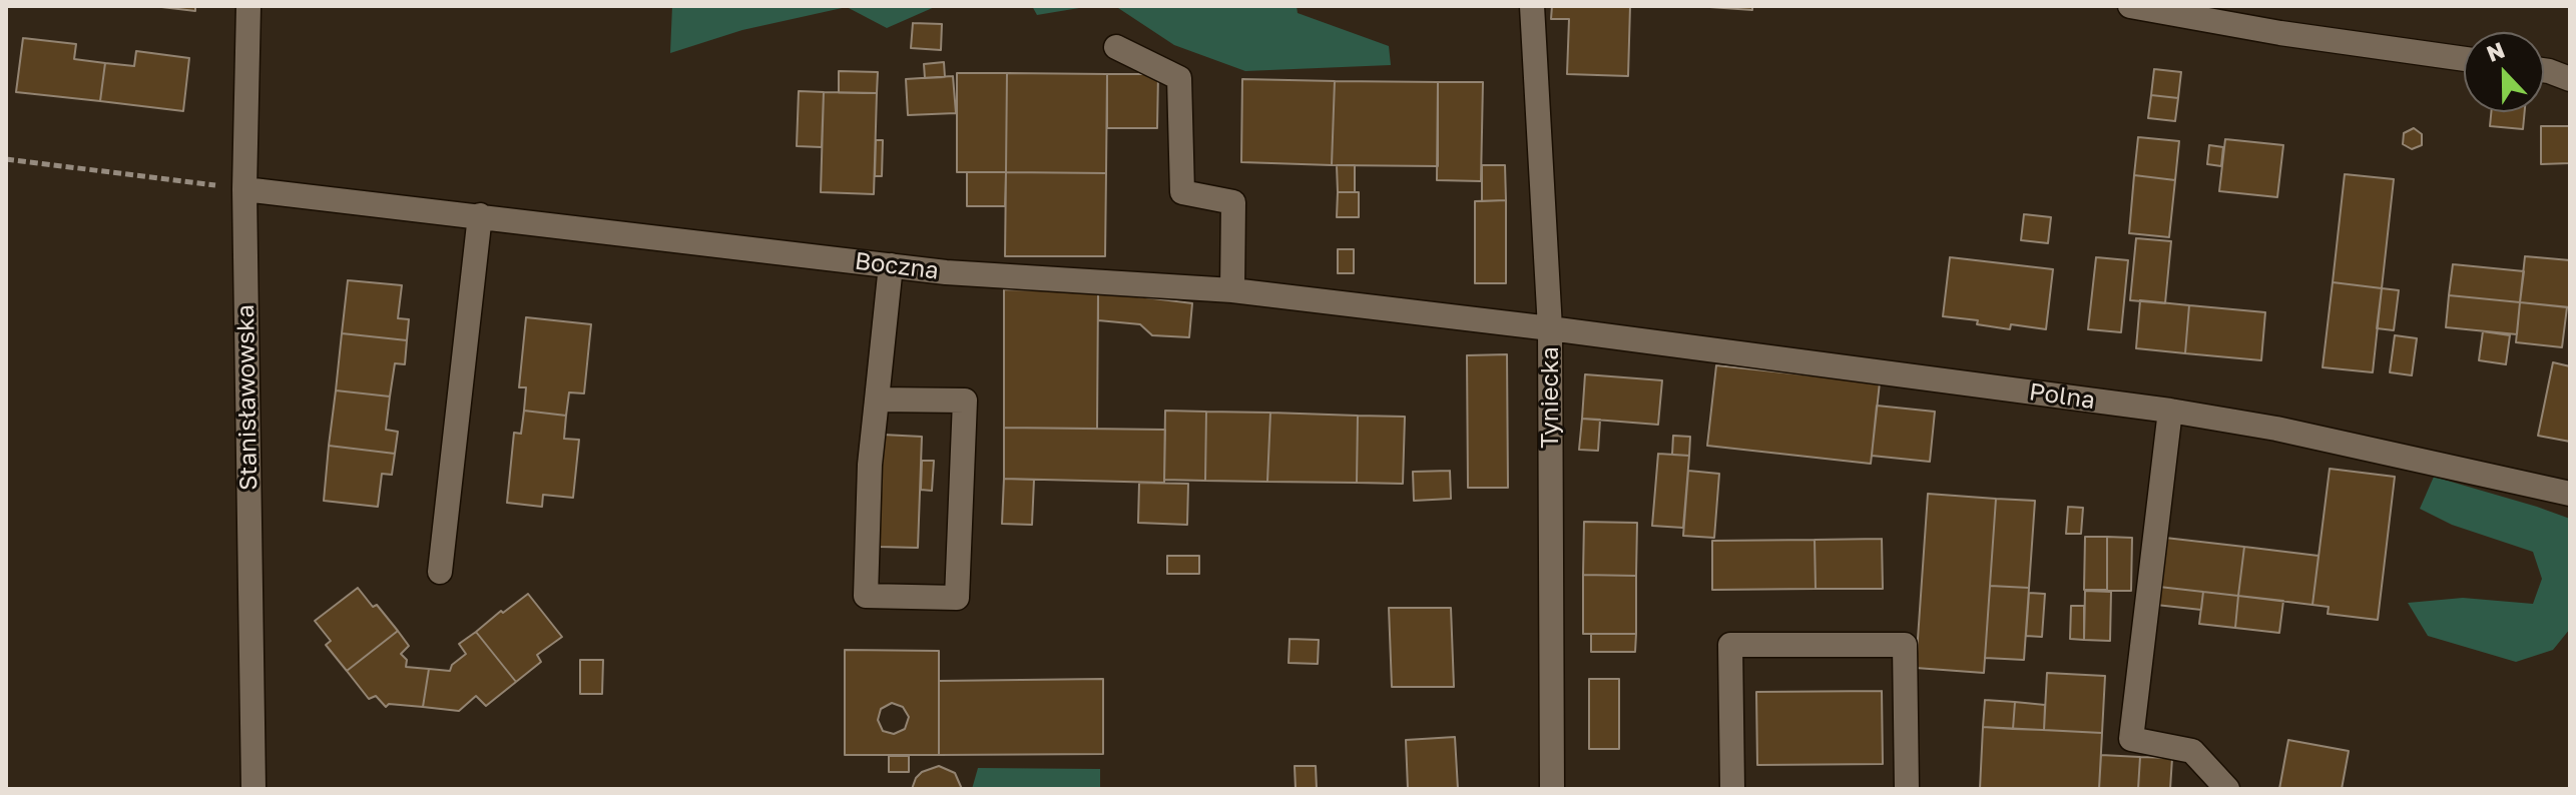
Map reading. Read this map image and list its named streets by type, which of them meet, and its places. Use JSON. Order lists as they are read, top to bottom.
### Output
{
  "streets": {
    "street": [
      "Boczna",
      "Polna",
      "Stanisławowska",
      "Tyniecka"
    ]
  },
  "crossings": [
    ["Boczna", "Polna"],
    ["Boczna", "Stanisławowska"],
    ["Boczna", "Tyniecka"],
    ["Polna", "Tyniecka"]
  ],
  "north": "top"
}
